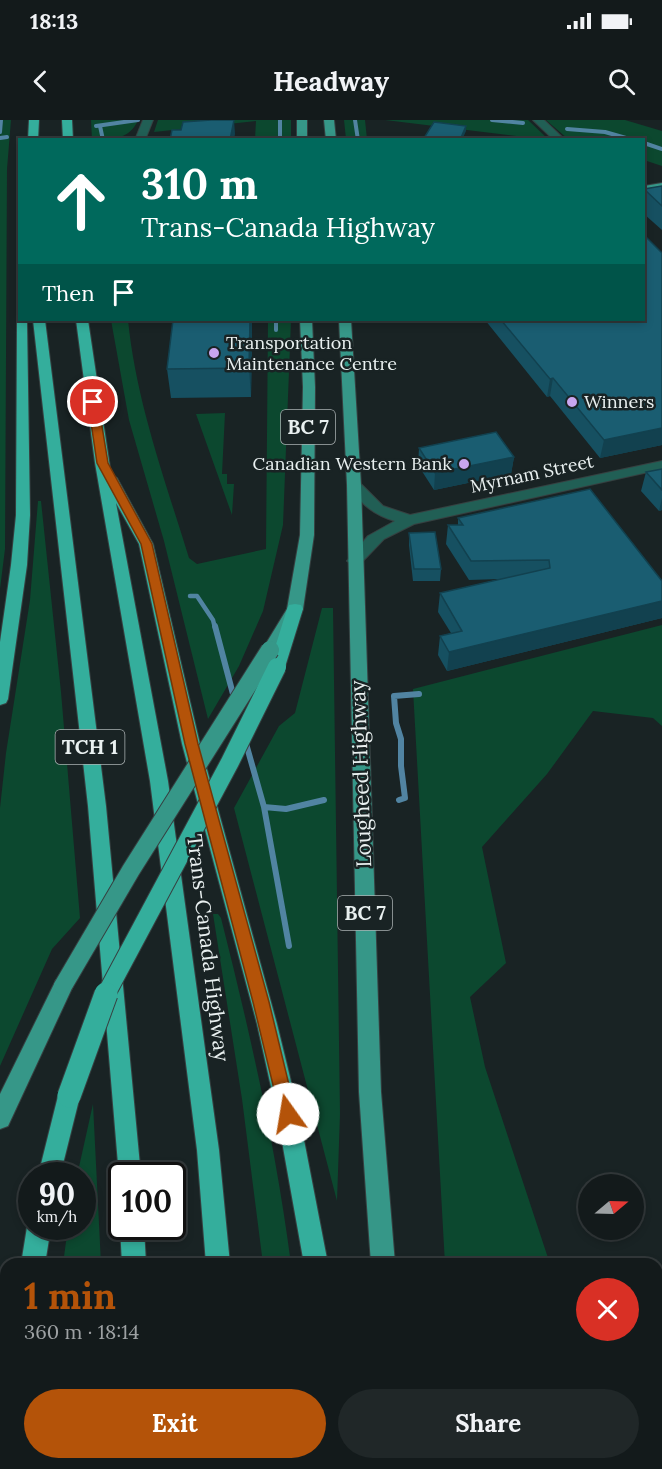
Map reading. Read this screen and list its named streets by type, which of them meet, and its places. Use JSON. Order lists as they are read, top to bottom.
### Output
{
  "streets": {
    "highway": ["TCH 1", "Trans-Canada Highway"],
    "main road": ["BC 7", "Lougheed Highway"],
    "street": ["Myrnam Street"]
  },
  "crossings": [
    ["Myrnam Street", "Lougheed Highway"]
  ],
  "places": ["Transportation Maintenance Centre", "Winners", "Canadian Western Bank"],
  "north": "right",
  "page": {
    "status": "18:13",
    "header": "Headway",
    "turn": ["310 m", "Trans-Canada Highway"],
    "then": "Then",
    "speed": "90 km/h",
    "limit": "100",
    "heading": ["1 min", "360 m · 18:14"],
    "buttons": ["Exit", "Share"]
  }
}
